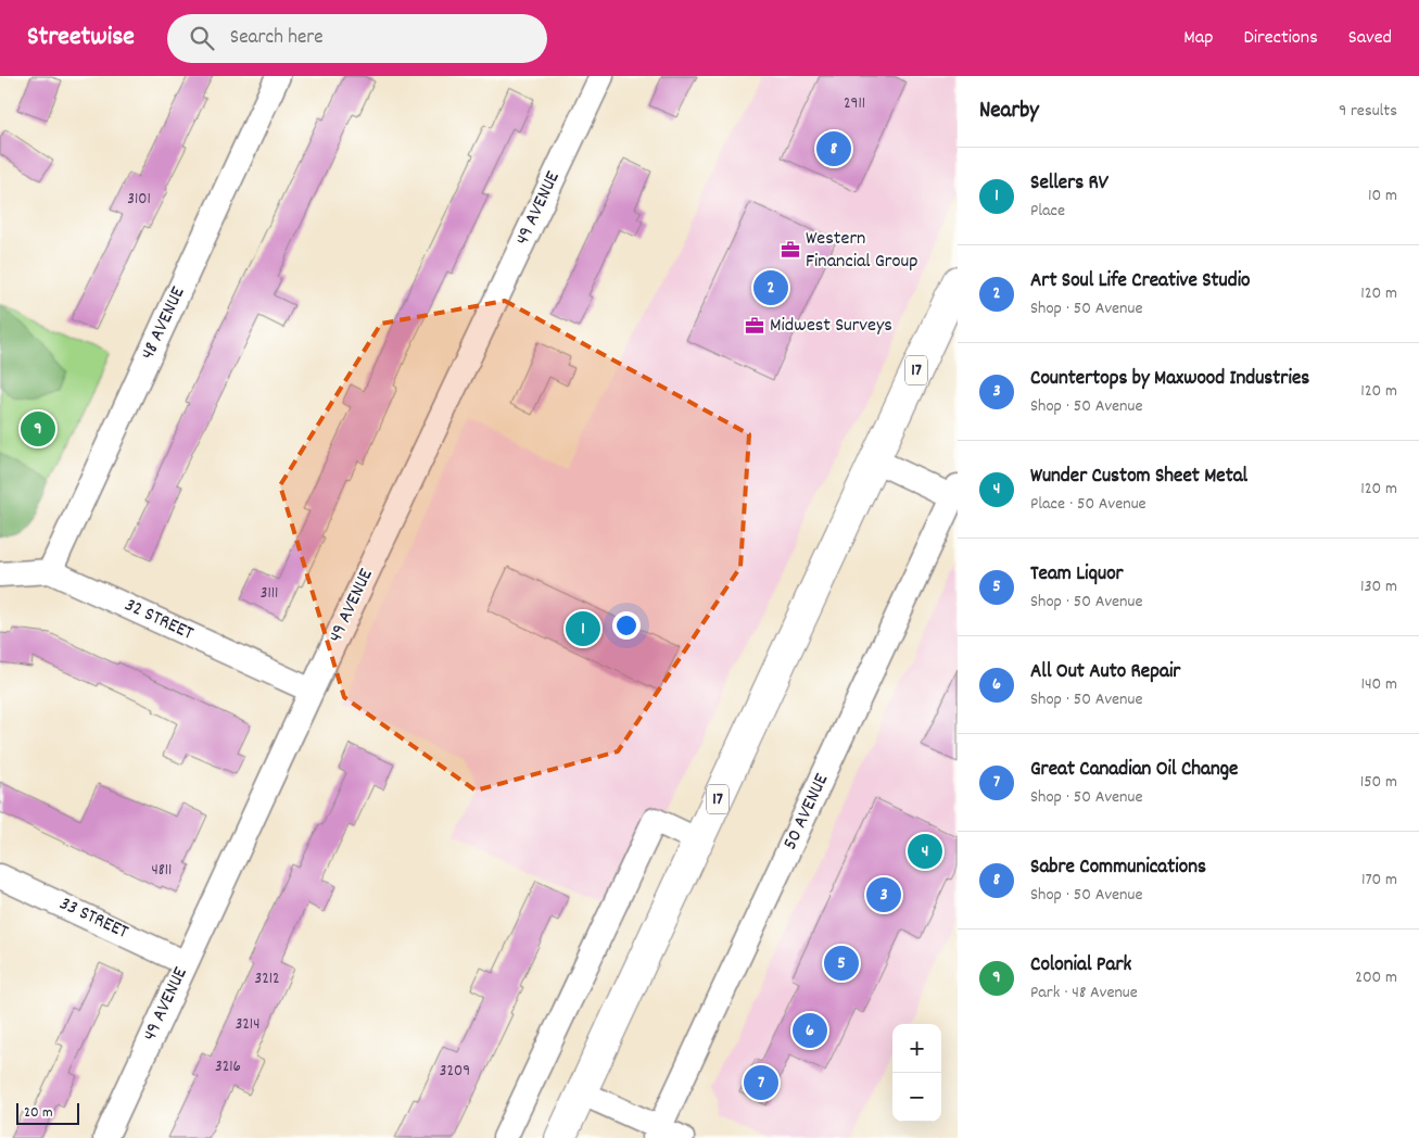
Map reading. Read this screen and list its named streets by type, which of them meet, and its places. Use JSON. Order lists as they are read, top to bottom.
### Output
{
  "streets": {
    "main road": ["17"],
    "street": [
      "49 AVENUE",
      "48 AVENUE",
      "32 STREET",
      "50 AVENUE",
      "33 STREET"
    ]
  },
  "crossings": [
    ["49 AVENUE", "32 STREET"],
    ["49 AVENUE", "33 STREET"],
    ["48 AVENUE", "32 STREET"]
  ],
  "places": {
    "office": ["Western Financial Group", "Midwest Surveys"]
  },
  "house_numbers": [
    "2911",
    "3101",
    "3111",
    "4811",
    "3212",
    "3214",
    "3216",
    "3209"
  ],
  "scale_bar": "20 m",
  "page": {
    "header": "Streetwise",
    "search": "Search here",
    "nav": ["Map", "Directions", "Saved"],
    "heading": ["Nearby", "9 results"],
    "pins": [
      "8",
      "2",
      "9",
      "1",
      "4",
      "3",
      "5",
      "6",
      "7"
    ],
    "list": [
      {
        "mark": "1",
        "name": "Sellers RV",
        "note": "Place",
        "value": "10 m"
      },
      {
        "mark": "2",
        "name": "Art Soul Life Creative Studio",
        "note": "Shop · 50 Avenue",
        "value": "120 m"
      },
      {
        "mark": "3",
        "name": "Countertops by Maxwood Industries",
        "note": "Shop · 50 Avenue",
        "value": "120 m"
      },
      {
        "mark": "4",
        "name": "Wunder Custom Sheet Metal",
        "note": "Place · 50 Avenue",
        "value": "120 m"
      },
      {
        "mark": "5",
        "name": "Team Liquor",
        "note": "Shop · 50 Avenue",
        "value": "130 m"
      },
      {
        "mark": "6",
        "name": "All Out Auto Repair",
        "note": "Shop · 50 Avenue",
        "value": "140 m"
      },
      {
        "mark": "7",
        "name": "Great Canadian Oil Change",
        "note": "Shop · 50 Avenue",
        "value": "150 m"
      },
      {
        "mark": "8",
        "name": "Sabre Communications",
        "note": "Shop · 50 Avenue",
        "value": "170 m"
      },
      {
        "mark": "9",
        "name": "Colonial Park",
        "note": "Park · 48 Avenue",
        "value": "200 m"
      }
    ],
    "map_buttons": ["+", "−"],
    "scale": "20 m"
  }
}
